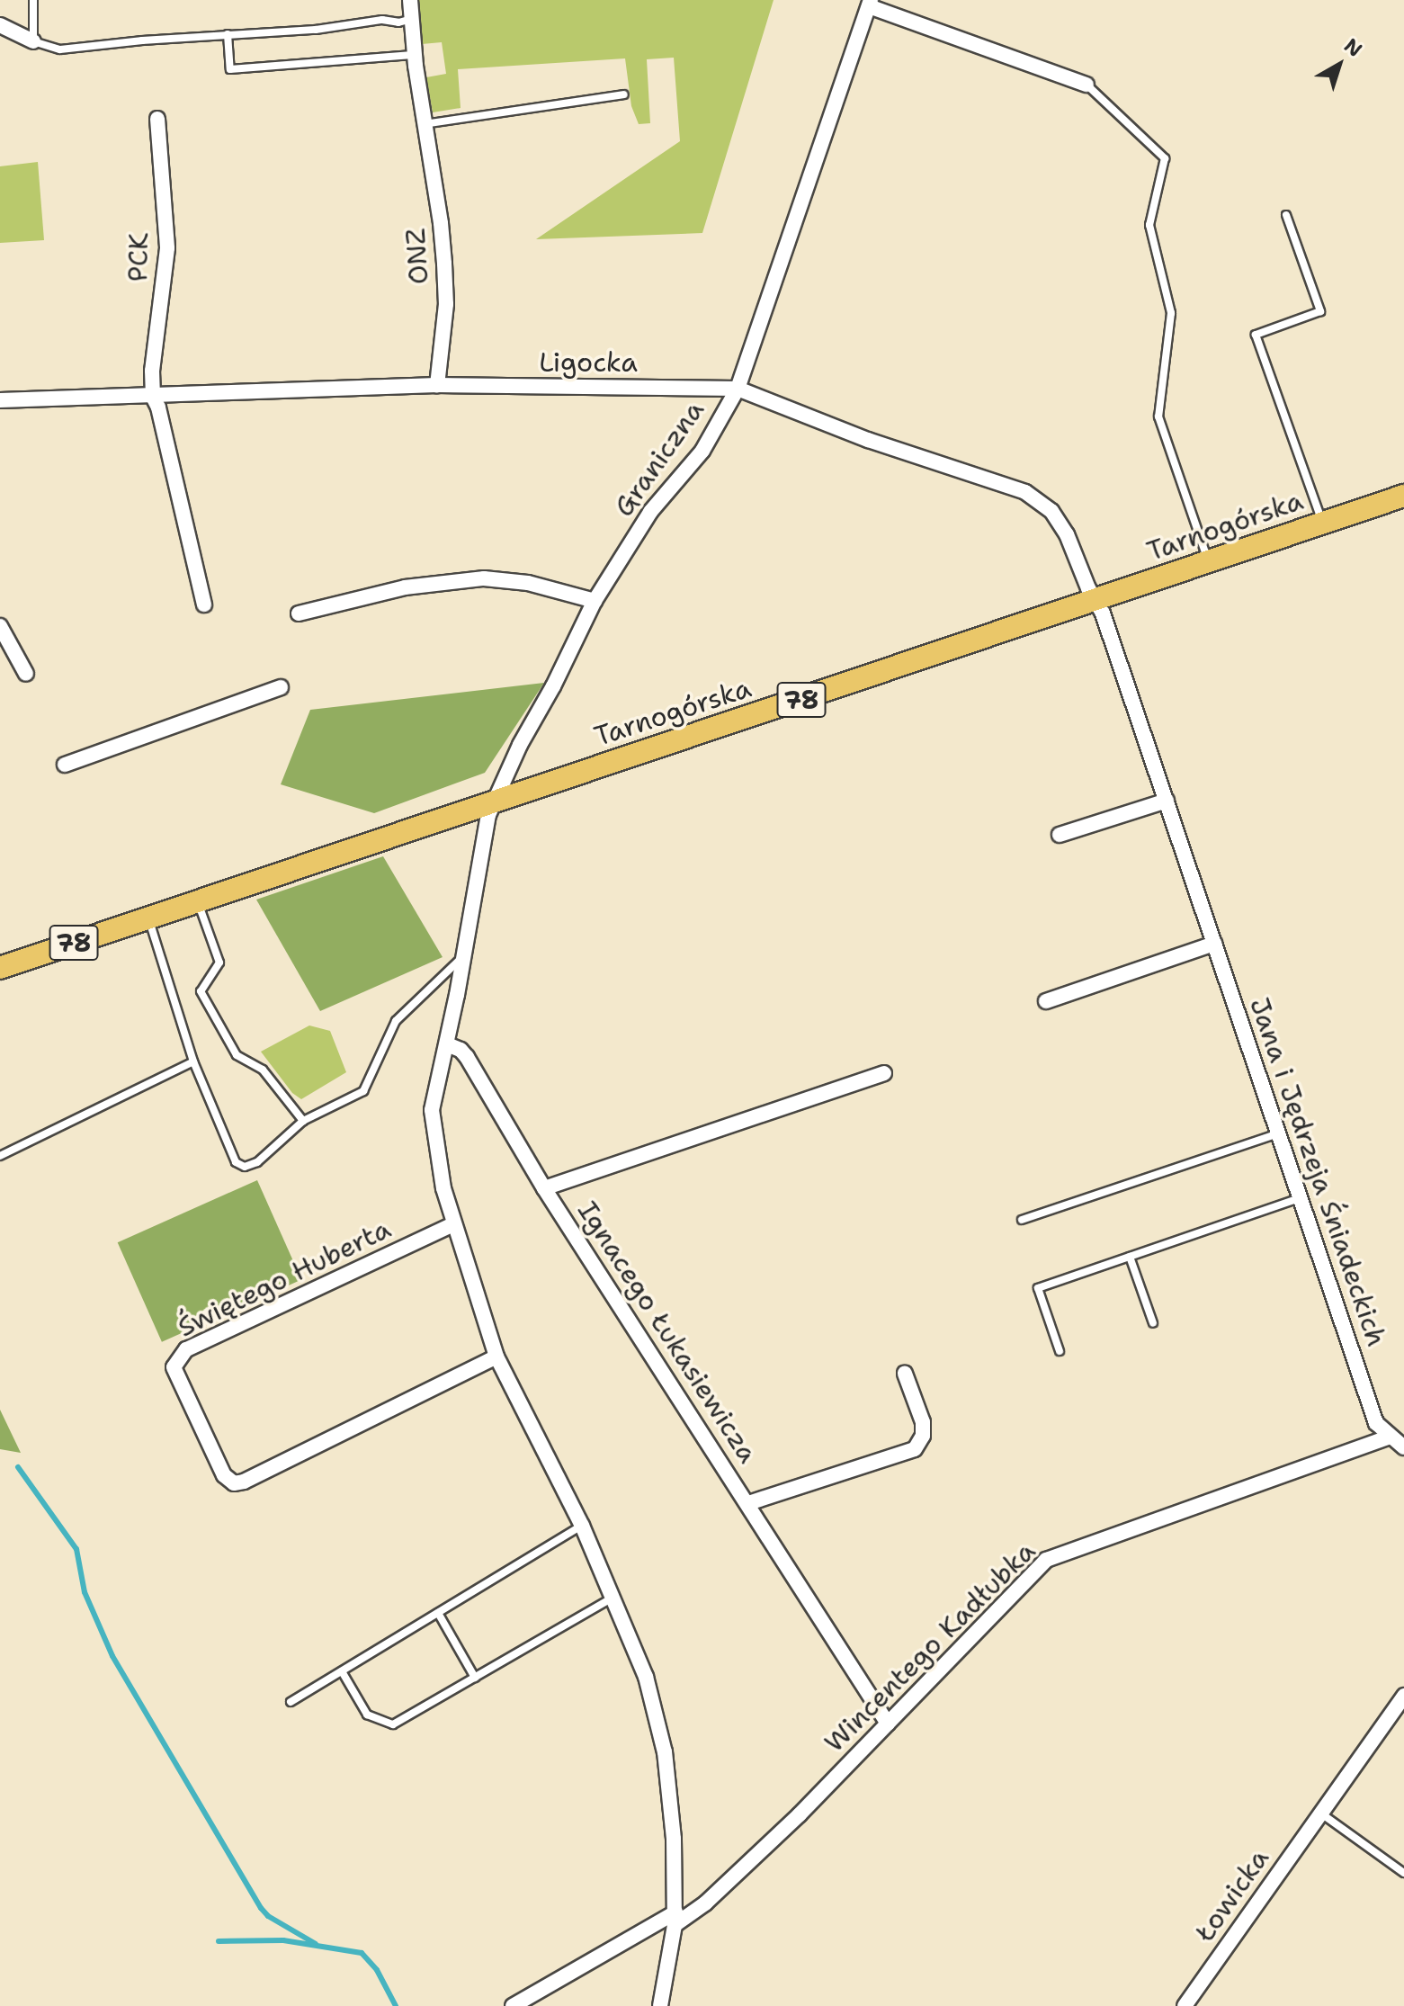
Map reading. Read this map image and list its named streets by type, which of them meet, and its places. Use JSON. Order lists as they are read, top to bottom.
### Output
{
  "streets": {
    "main road": ["Tarnogórska", "78"],
    "street": [
      "ONZ",
      "PCK",
      "Ligocka",
      "Graniczna",
      "Jana i Jędrzeja Śniadeckich",
      "Świętego Huberta",
      "Ignacego Łukasiewicza",
      "Wincentego Kadłubka",
      "Łowicka"
    ]
  },
  "crossings": [
    ["ONZ", "Ligocka"],
    ["PCK", "Ligocka"],
    ["Ligocka", "Graniczna"],
    ["Ligocka", "Tarnogórska"],
    ["Ligocka", "Jana i Jędrzeja Śniadeckich"],
    ["Graniczna", "Tarnogórska"],
    ["Tarnogórska", "Jana i Jędrzeja Śniadeckich"],
    ["Jana i Jędrzeja Śniadeckich", "Wincentego Kadłubka"],
    ["Ignacego Łukasiewicza", "Wincentego Kadłubka"]
  ],
  "north": "top right"
}
